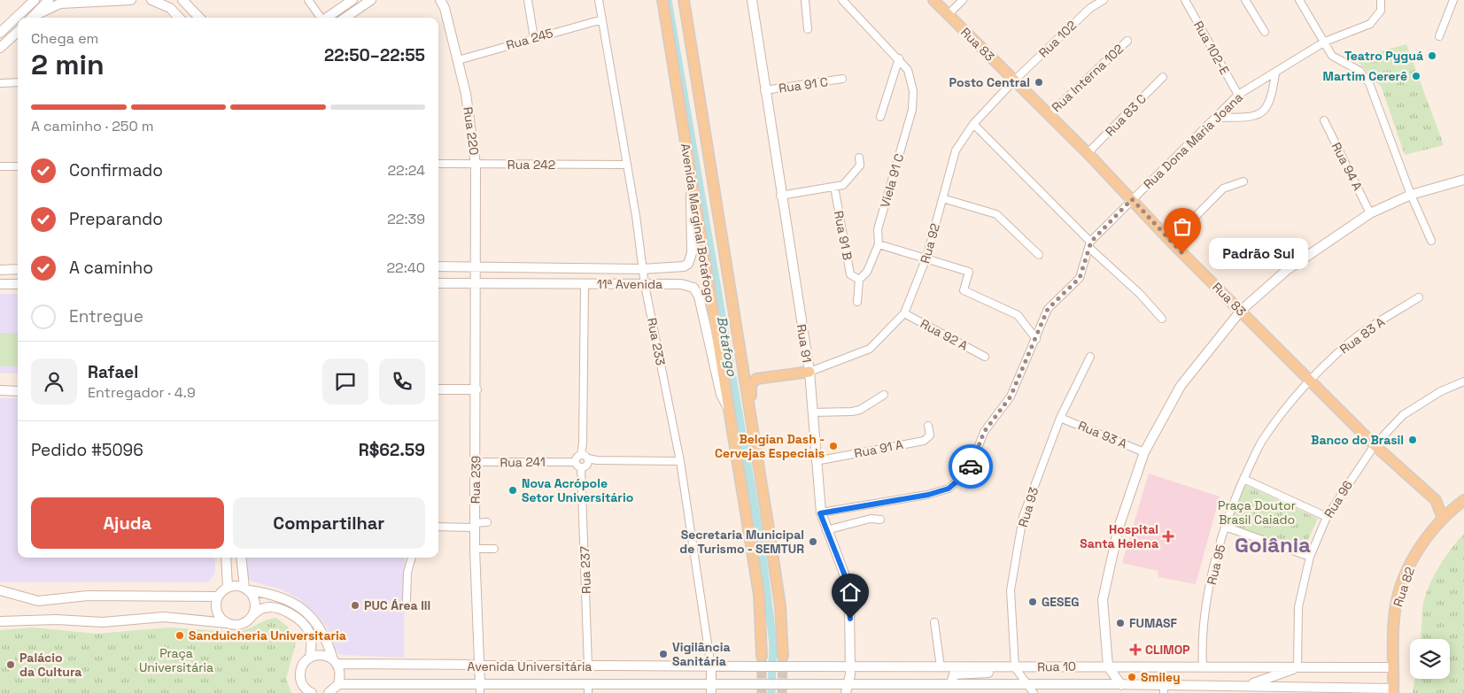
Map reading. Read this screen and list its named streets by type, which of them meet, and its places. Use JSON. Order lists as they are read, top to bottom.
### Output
{
  "streets": {
    "main road": [
      "Rua 83",
      "Rua 220",
      "Avenida Marginal Botafogo",
      "11ª Avenida",
      "Rua 233",
      "Rua 91",
      "Rua 239",
      "Rua 82",
      "Avenida Universitária",
      "Rua 10"
    ],
    "street": [
      "Rua 245",
      "Rua 102",
      "Rua 102-E",
      "Rua Interna 102",
      "Rua 91 C",
      "Rua 83 C",
      "Rua Dona Maria Joana",
      "Rua 242",
      "Rua 94 A",
      "Viela 91 C",
      "Rua 91 B",
      "Rua 92",
      "Rua 92 A",
      "Rua 83 A",
      "Rua 93 A",
      "Rua 91 A",
      "Rua 241",
      "Rua 96",
      "Rua 93",
      "Rua 95",
      "Rua 237"
    ]
  },
  "crossings": [
    ["Rua 245", "Rua 220"],
    ["Rua 245", "Rua 233"],
    ["Rua 102", "Rua 83"],
    ["Rua 102", "Rua 92"],
    ["Rua 83", "Rua Interna 102"],
    ["Rua 83", "Rua 83 C"],
    ["Rua 83", "Rua Dona Maria Joana"],
    ["Rua 83", "Rua 92"],
    ["Rua 83", "Rua 83 A"],
    ["Rua 83", "Rua 96"],
    ["Rua 83", "Rua 95"],
    ["Rua 83", "Rua 82"],
    ["Rua 102-E", "Rua Dona Maria Joana"],
    ["Rua 91 C", "Rua 91"],
    ["Rua 220", "Rua 242"],
    ["Rua 220", "11ª Avenida"],
    ["Rua 220", "Rua 239"],
    ["Rua Dona Maria Joana", "Rua 91"],
    ["Rua 242", "Rua 233"],
    ["Viela 91 C", "Rua 91 B"],
    ["Avenida Marginal Botafogo", "11ª Avenida"],
    ["Rua 92", "Rua 92 A"],
    ["Rua 92", "Rua 91"],
    ["11ª Avenida", "Rua 233"],
    ["11ª Avenida", "Rua 239"],
    ["11ª Avenida", "Rua 237"],
    ["Rua 83 A", "Rua 95"],
    ["Rua 233", "Rua 241"],
    ["Rua 233", "Avenida Universitária"],
    ["Rua 91", "Rua 91 A"],
    ["Rua 91", "Rua 10"],
    ["Rua 93 A", "Rua 93"],
    ["Rua 241", "Rua 239"],
    ["Rua 241", "Rua 237"],
    ["Rua 239", "Avenida Universitária"],
    ["Rua 96", "Rua 10"],
    ["Rua 93", "Rua 10"],
    ["Rua 95", "Rua 10"],
    ["Rua 237", "Avenida Universitária"],
    ["Rua 82", "Rua 10"],
    ["Avenida Universitária", "Rua 10"]
  ],
  "districts": ["Goiânia"],
  "water": ["Botafogo"],
  "parks": ["Praça Doutor Brasil Caiado", "Praça Universitária"],
  "places": {
    "other": [
      "Teatro Pyguá",
      "Martim Cererê",
      "Posto Central",
      "Padrão Sul",
      "Banco do Brasil",
      "Belgian Dash - Cervejas Especiais",
      "Nova Acrópole Setor Universitário",
      "Secretaria Municipal de Turismo - SEMTUR",
      "GESEG",
      "PUC Área III",
      "FUMASF",
      "Sanduicheria Universitaria",
      "Vigilância Sanitária",
      "Palácio da Cultura",
      "Smiley"
    ],
    "health": ["Hospital Santa Helena", "CLIMOP"]
  },
  "page": {
    "heading": ["2 min", "Chega em", "22:50–22:55"],
    "panel": [
      "Rafael",
      "Entregador · 4.9",
      "Pedido #5096",
      "R$62.59"
    ],
    "bar": "A caminho · 250 m",
    "list": [
      ["Confirmado", "22:24"],
      ["Preparando", "22:39"],
      ["A caminho", "22:40"],
      "Entregue"
    ],
    "bubble": "Padrão Sul",
    "buttons": ["Ajuda", "Compartilhar"]
  }
}
